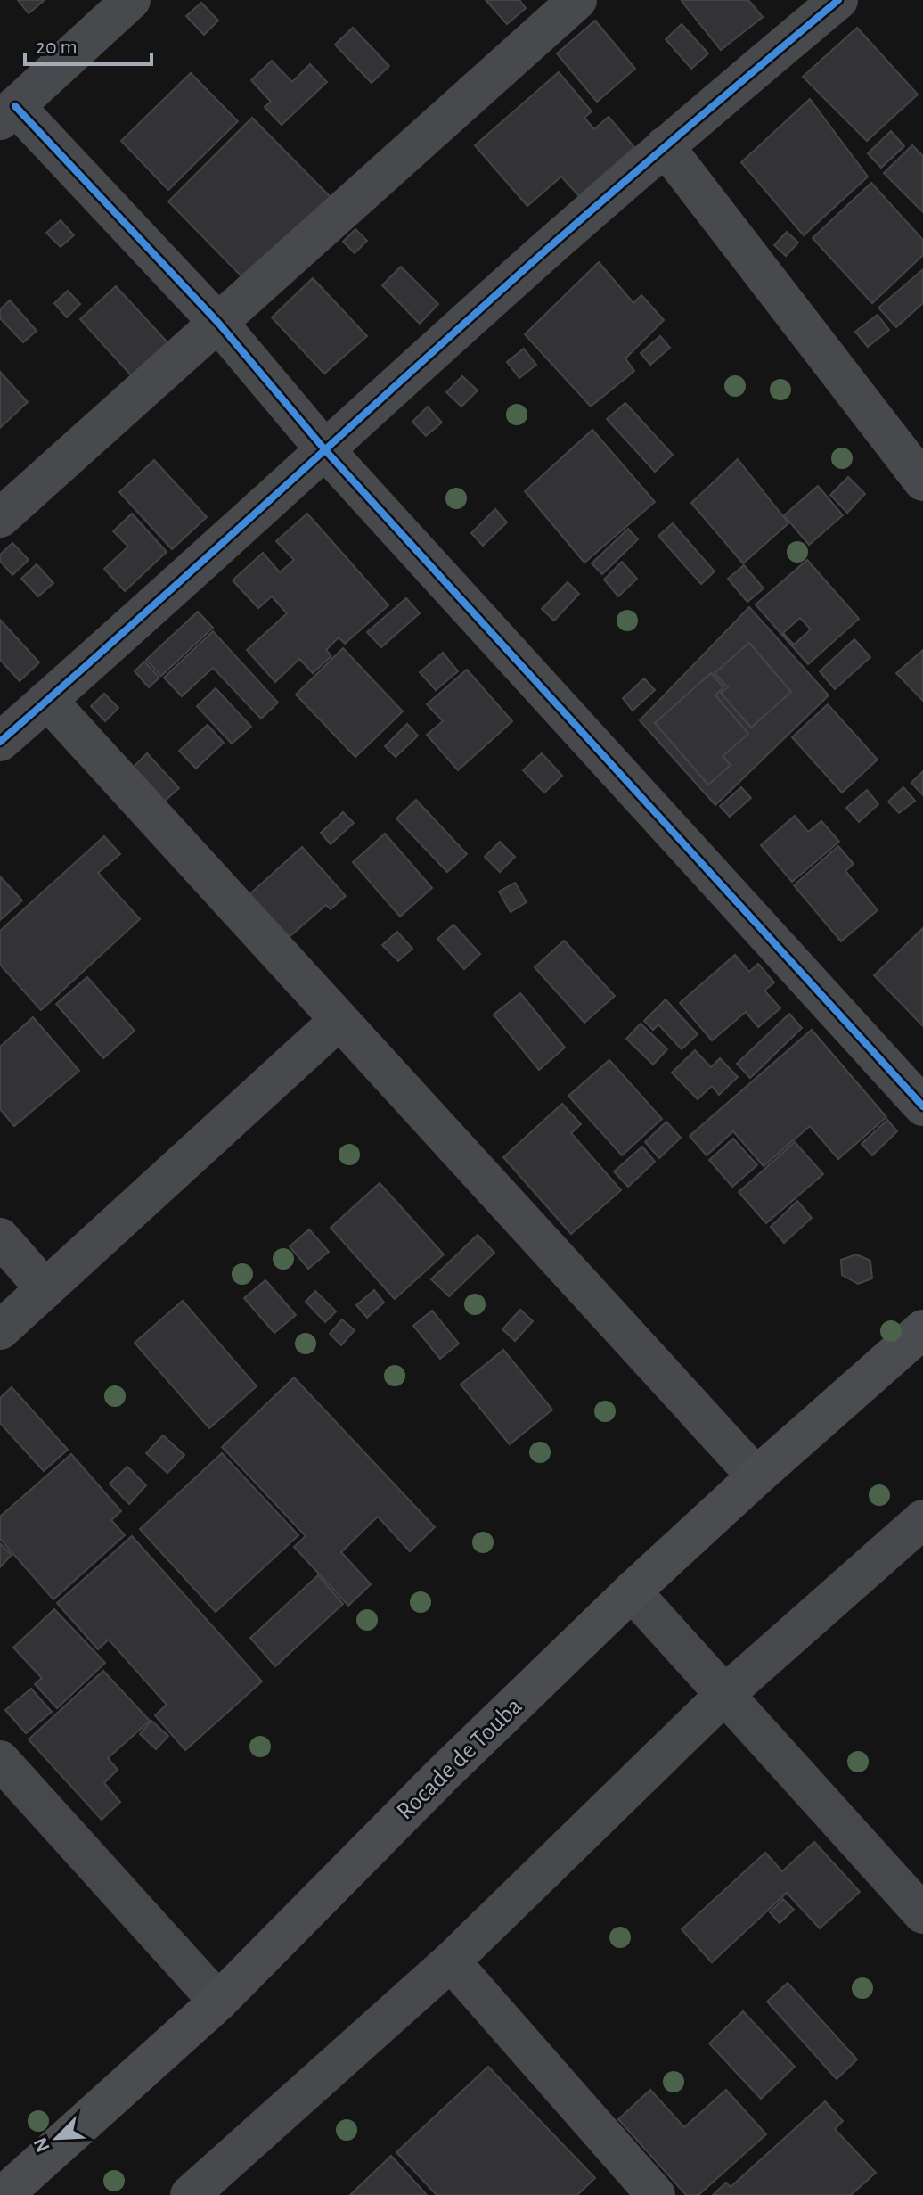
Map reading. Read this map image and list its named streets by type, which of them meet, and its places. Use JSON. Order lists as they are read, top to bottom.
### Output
{
  "streets": {
    "main road": ["Rocade de Touba"]
  },
  "scale_bar": "20 m",
  "north": "bottom left"
}
